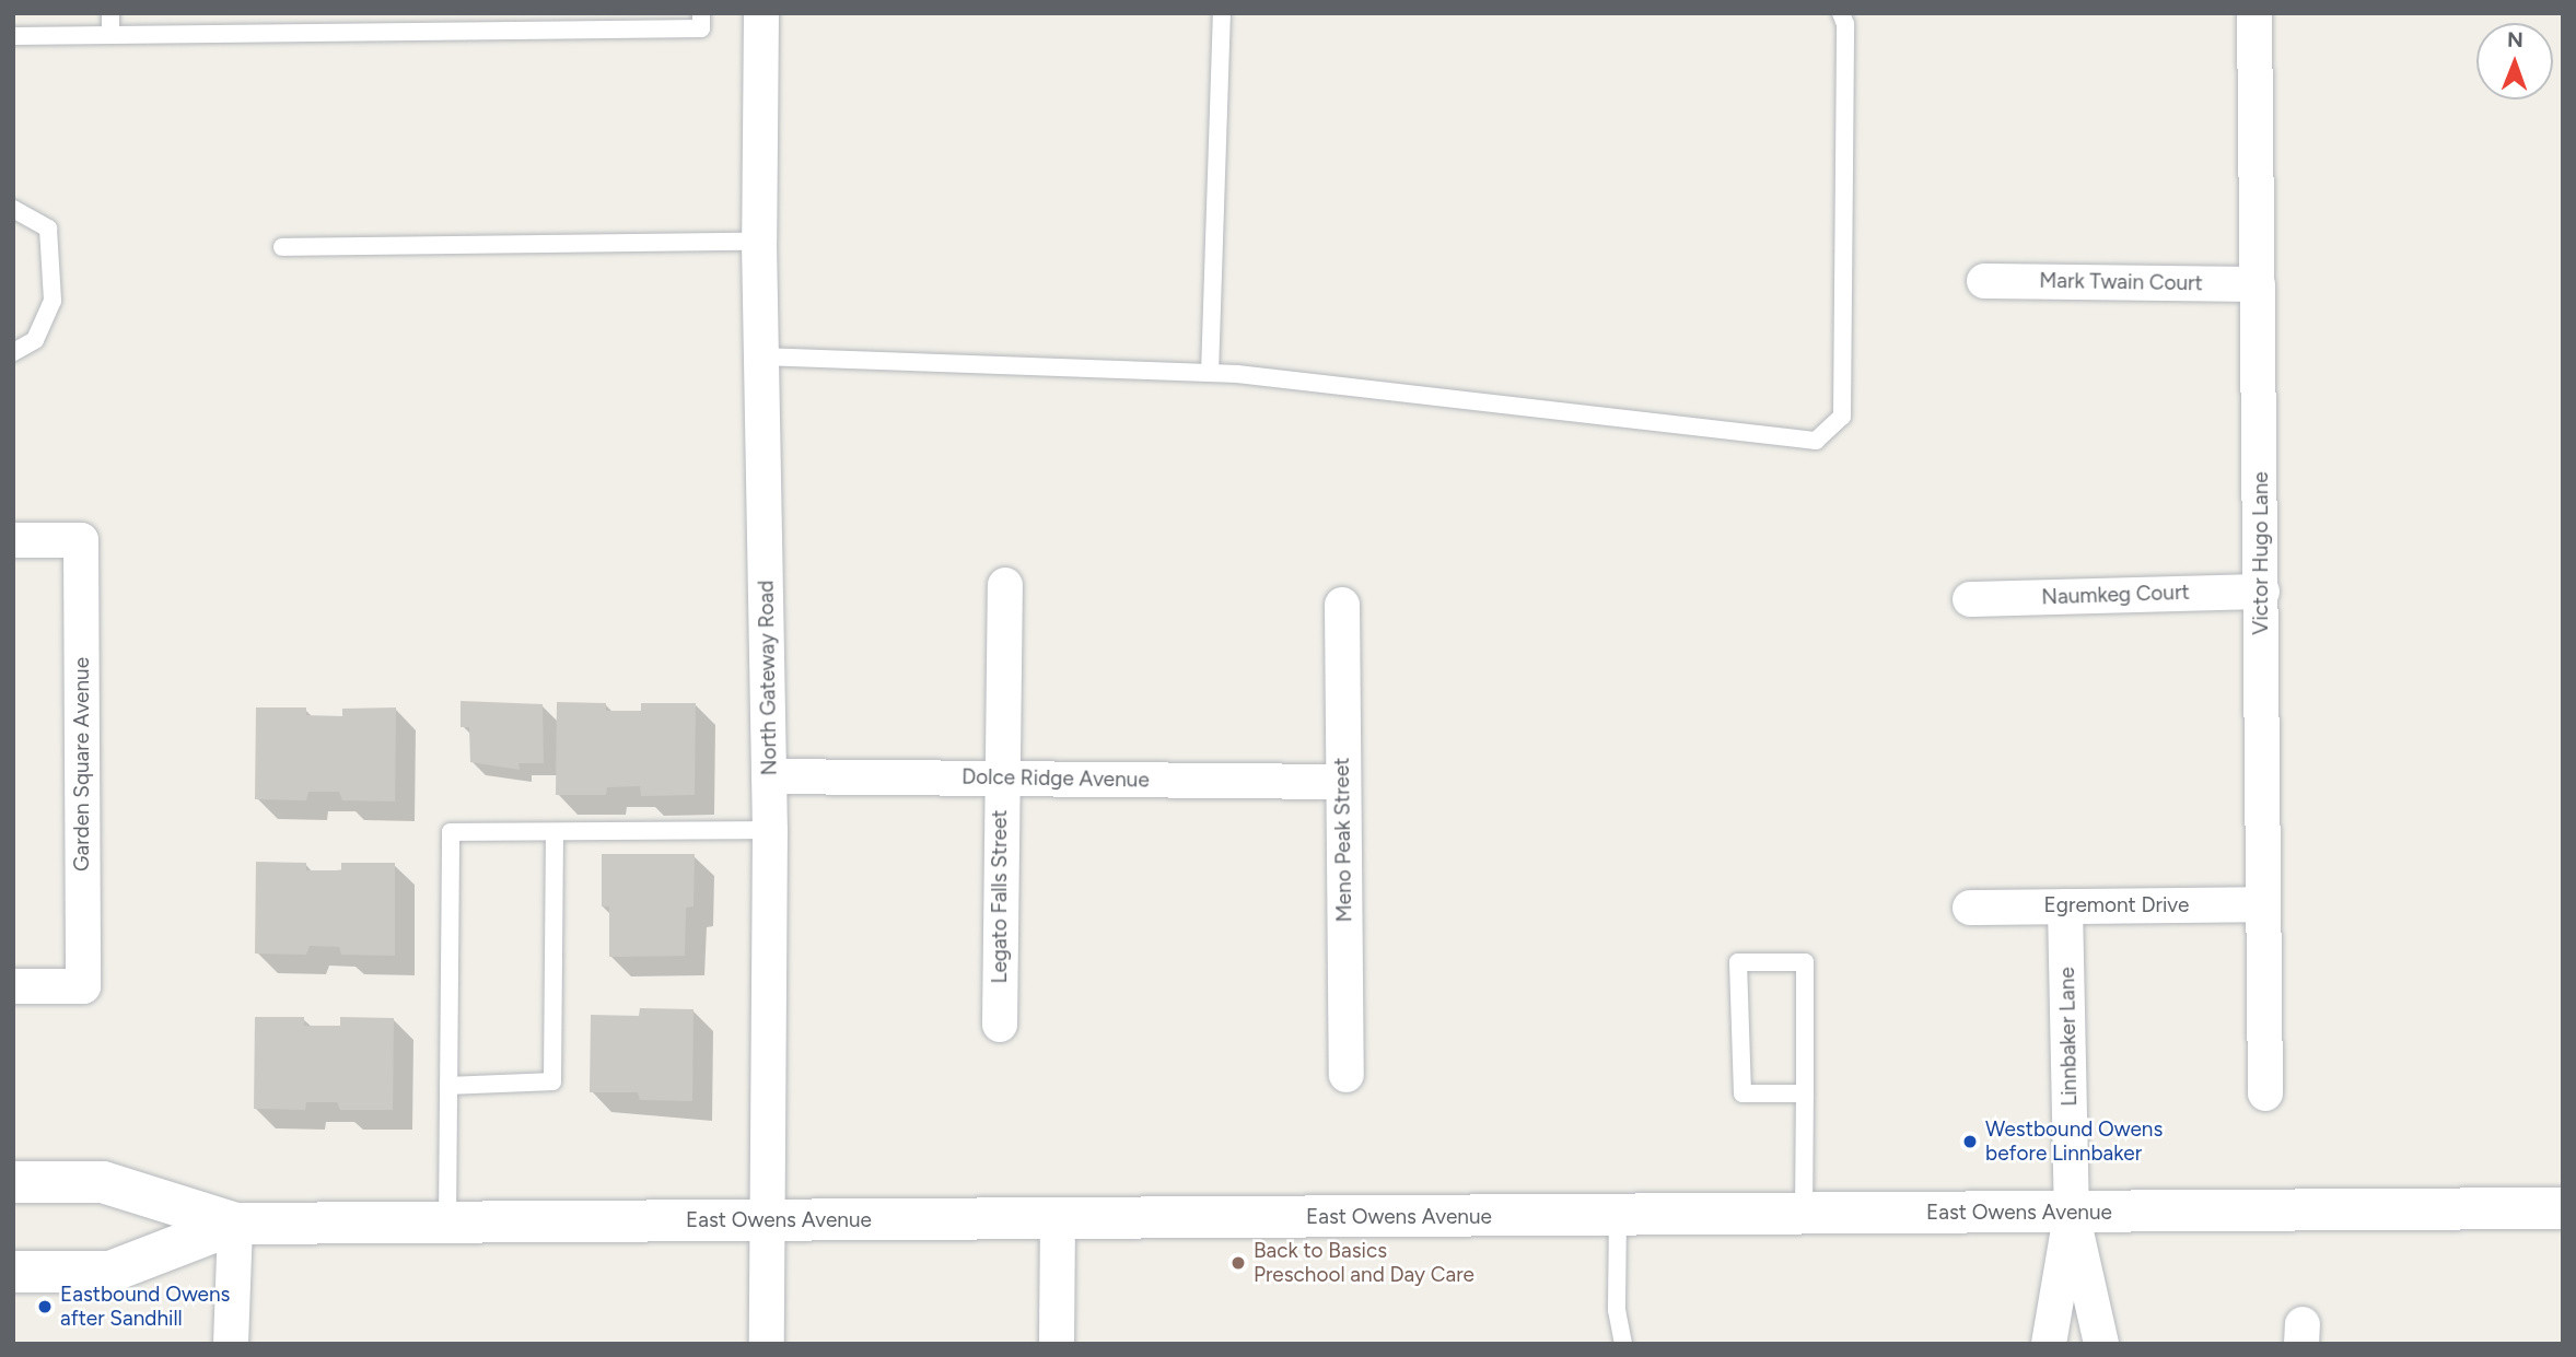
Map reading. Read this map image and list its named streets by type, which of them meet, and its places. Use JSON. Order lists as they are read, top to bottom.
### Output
{
  "streets": {
    "main road": ["East Owens Avenue"],
    "street": [
      "Mark Twain Court",
      "Victor Hugo Lane",
      "Naumkeg Court",
      "North Gateway Road",
      "Garden Square Avenue",
      "Dolce Ridge Avenue",
      "Meno Peak Street",
      "Legato Falls Street",
      "Egremont Drive",
      "Linnbaker Lane"
    ]
  },
  "crossings": [
    ["Mark Twain Court", "Victor Hugo Lane"],
    ["Victor Hugo Lane", "Naumkeg Court"],
    ["Victor Hugo Lane", "Egremont Drive"],
    ["North Gateway Road", "Dolce Ridge Avenue"],
    ["North Gateway Road", "East Owens Avenue"],
    ["Dolce Ridge Avenue", "Meno Peak Street"],
    ["Dolce Ridge Avenue", "Legato Falls Street"],
    ["Egremont Drive", "Linnbaker Lane"],
    ["Linnbaker Lane", "East Owens Avenue"]
  ],
  "places": ["Westbound Owens before Linnbaker", "Back to Basics Preschool and Day Care", "Eastbound Owens after Sandhill"],
  "north": "top"
}
